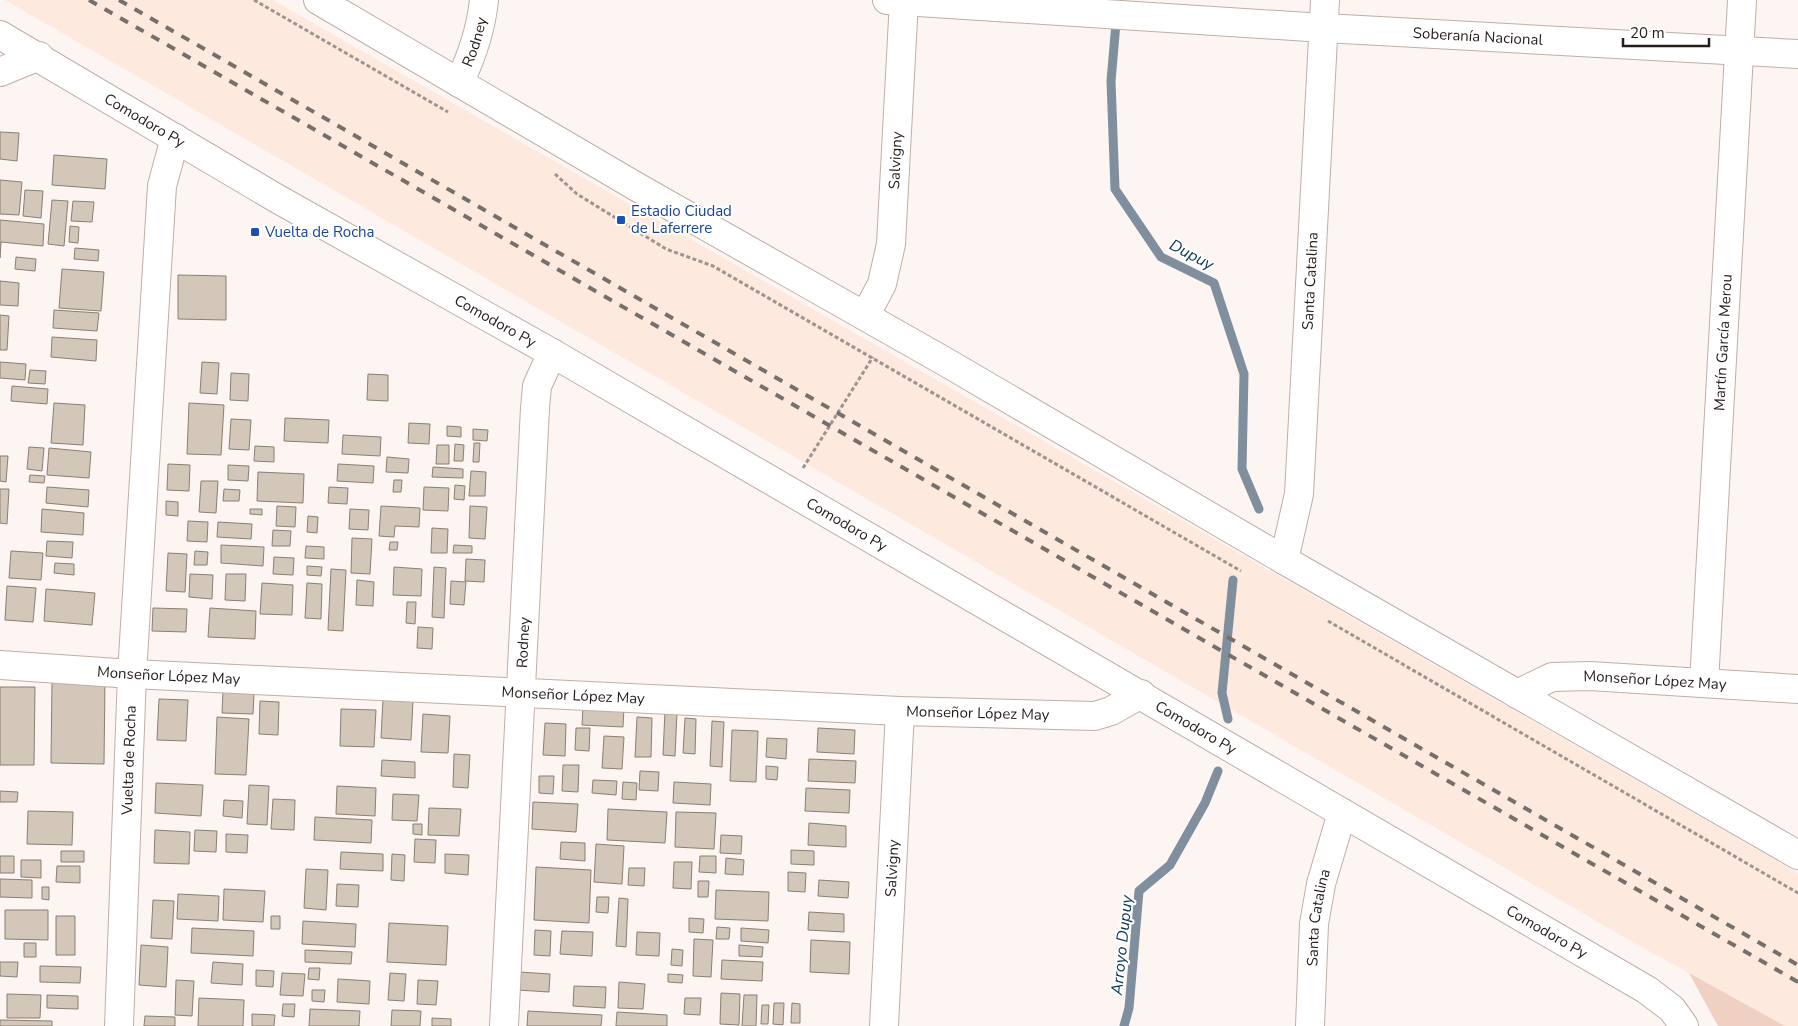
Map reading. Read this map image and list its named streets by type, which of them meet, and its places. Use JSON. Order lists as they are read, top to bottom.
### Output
{
  "streets": {
    "street": [
      "Soberanía Nacional",
      "Rodney",
      "Comodoro Py",
      "Salvigny",
      "Santa Catalina",
      "Martín García Merou",
      "Monseñor López May",
      "Vuelta de Rocha"
    ]
  },
  "crossings": [
    ["Soberanía Nacional", "Salvigny"],
    ["Soberanía Nacional", "Santa Catalina"],
    ["Soberanía Nacional", "Martín García Merou"],
    ["Rodney", "Comodoro Py"],
    ["Rodney", "Monseñor López May"],
    ["Comodoro Py", "Santa Catalina"],
    ["Comodoro Py", "Monseñor López May"],
    ["Comodoro Py", "Vuelta de Rocha"],
    ["Salvigny", "Monseñor López May"],
    ["Martín García Merou", "Monseñor López May"],
    ["Monseñor López May", "Vuelta de Rocha"]
  ],
  "water": ["Dupuy", "Arroyo Dupuy"],
  "places": {
    "transit": ["Estadio Ciudad de Laferrere", "Vuelta de Rocha"]
  },
  "scale_bar": "20 m"
}
